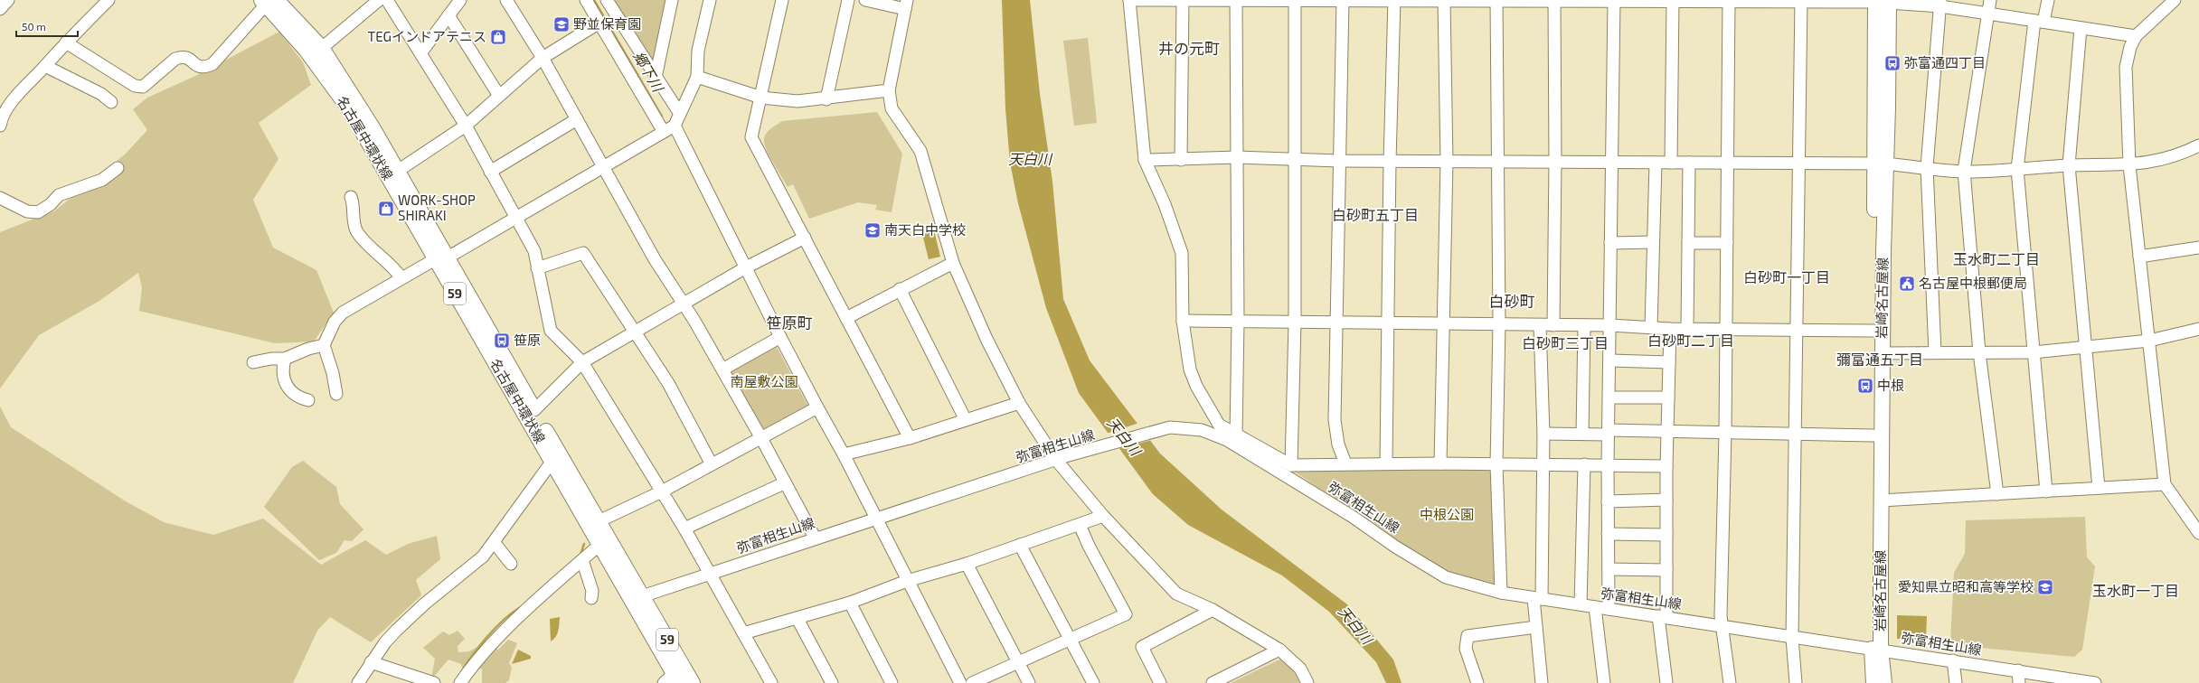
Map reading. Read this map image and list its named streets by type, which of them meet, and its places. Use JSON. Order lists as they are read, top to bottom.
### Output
{
  "streets": {
    "main road": ["名古屋中環状線", "59", "岩崎名古屋線"],
    "street": ["弥富相生山線"]
  },
  "crossings": [
    ["名古屋中環状線", "弥富相生山線"],
    ["岩崎名古屋線", "弥富相生山線"]
  ],
  "districts": [
    "井の元町",
    "白砂町五丁目",
    "玉水町二丁目",
    "白砂町一丁目",
    "白砂町",
    "笹原町",
    "白砂町二丁目",
    "白砂町三丁目",
    "彌富通五丁目",
    "玉水町一丁目"
  ],
  "water": ["郷下川", "天白川"],
  "parks": ["南屋敷公園", "中根公園"],
  "places": {
    "school or university": ["野並保育園", "南天白中学校", "愛知県立昭和高等学校"],
    "shop": ["TEGインドアテニス", "WORK-SHOP SHIRAKI"],
    "bus stop": ["弥富通四丁目", "笹原", "中根"],
    "public building": ["名古屋中根郵便局"]
  },
  "scale_bar": "50 m"
}
